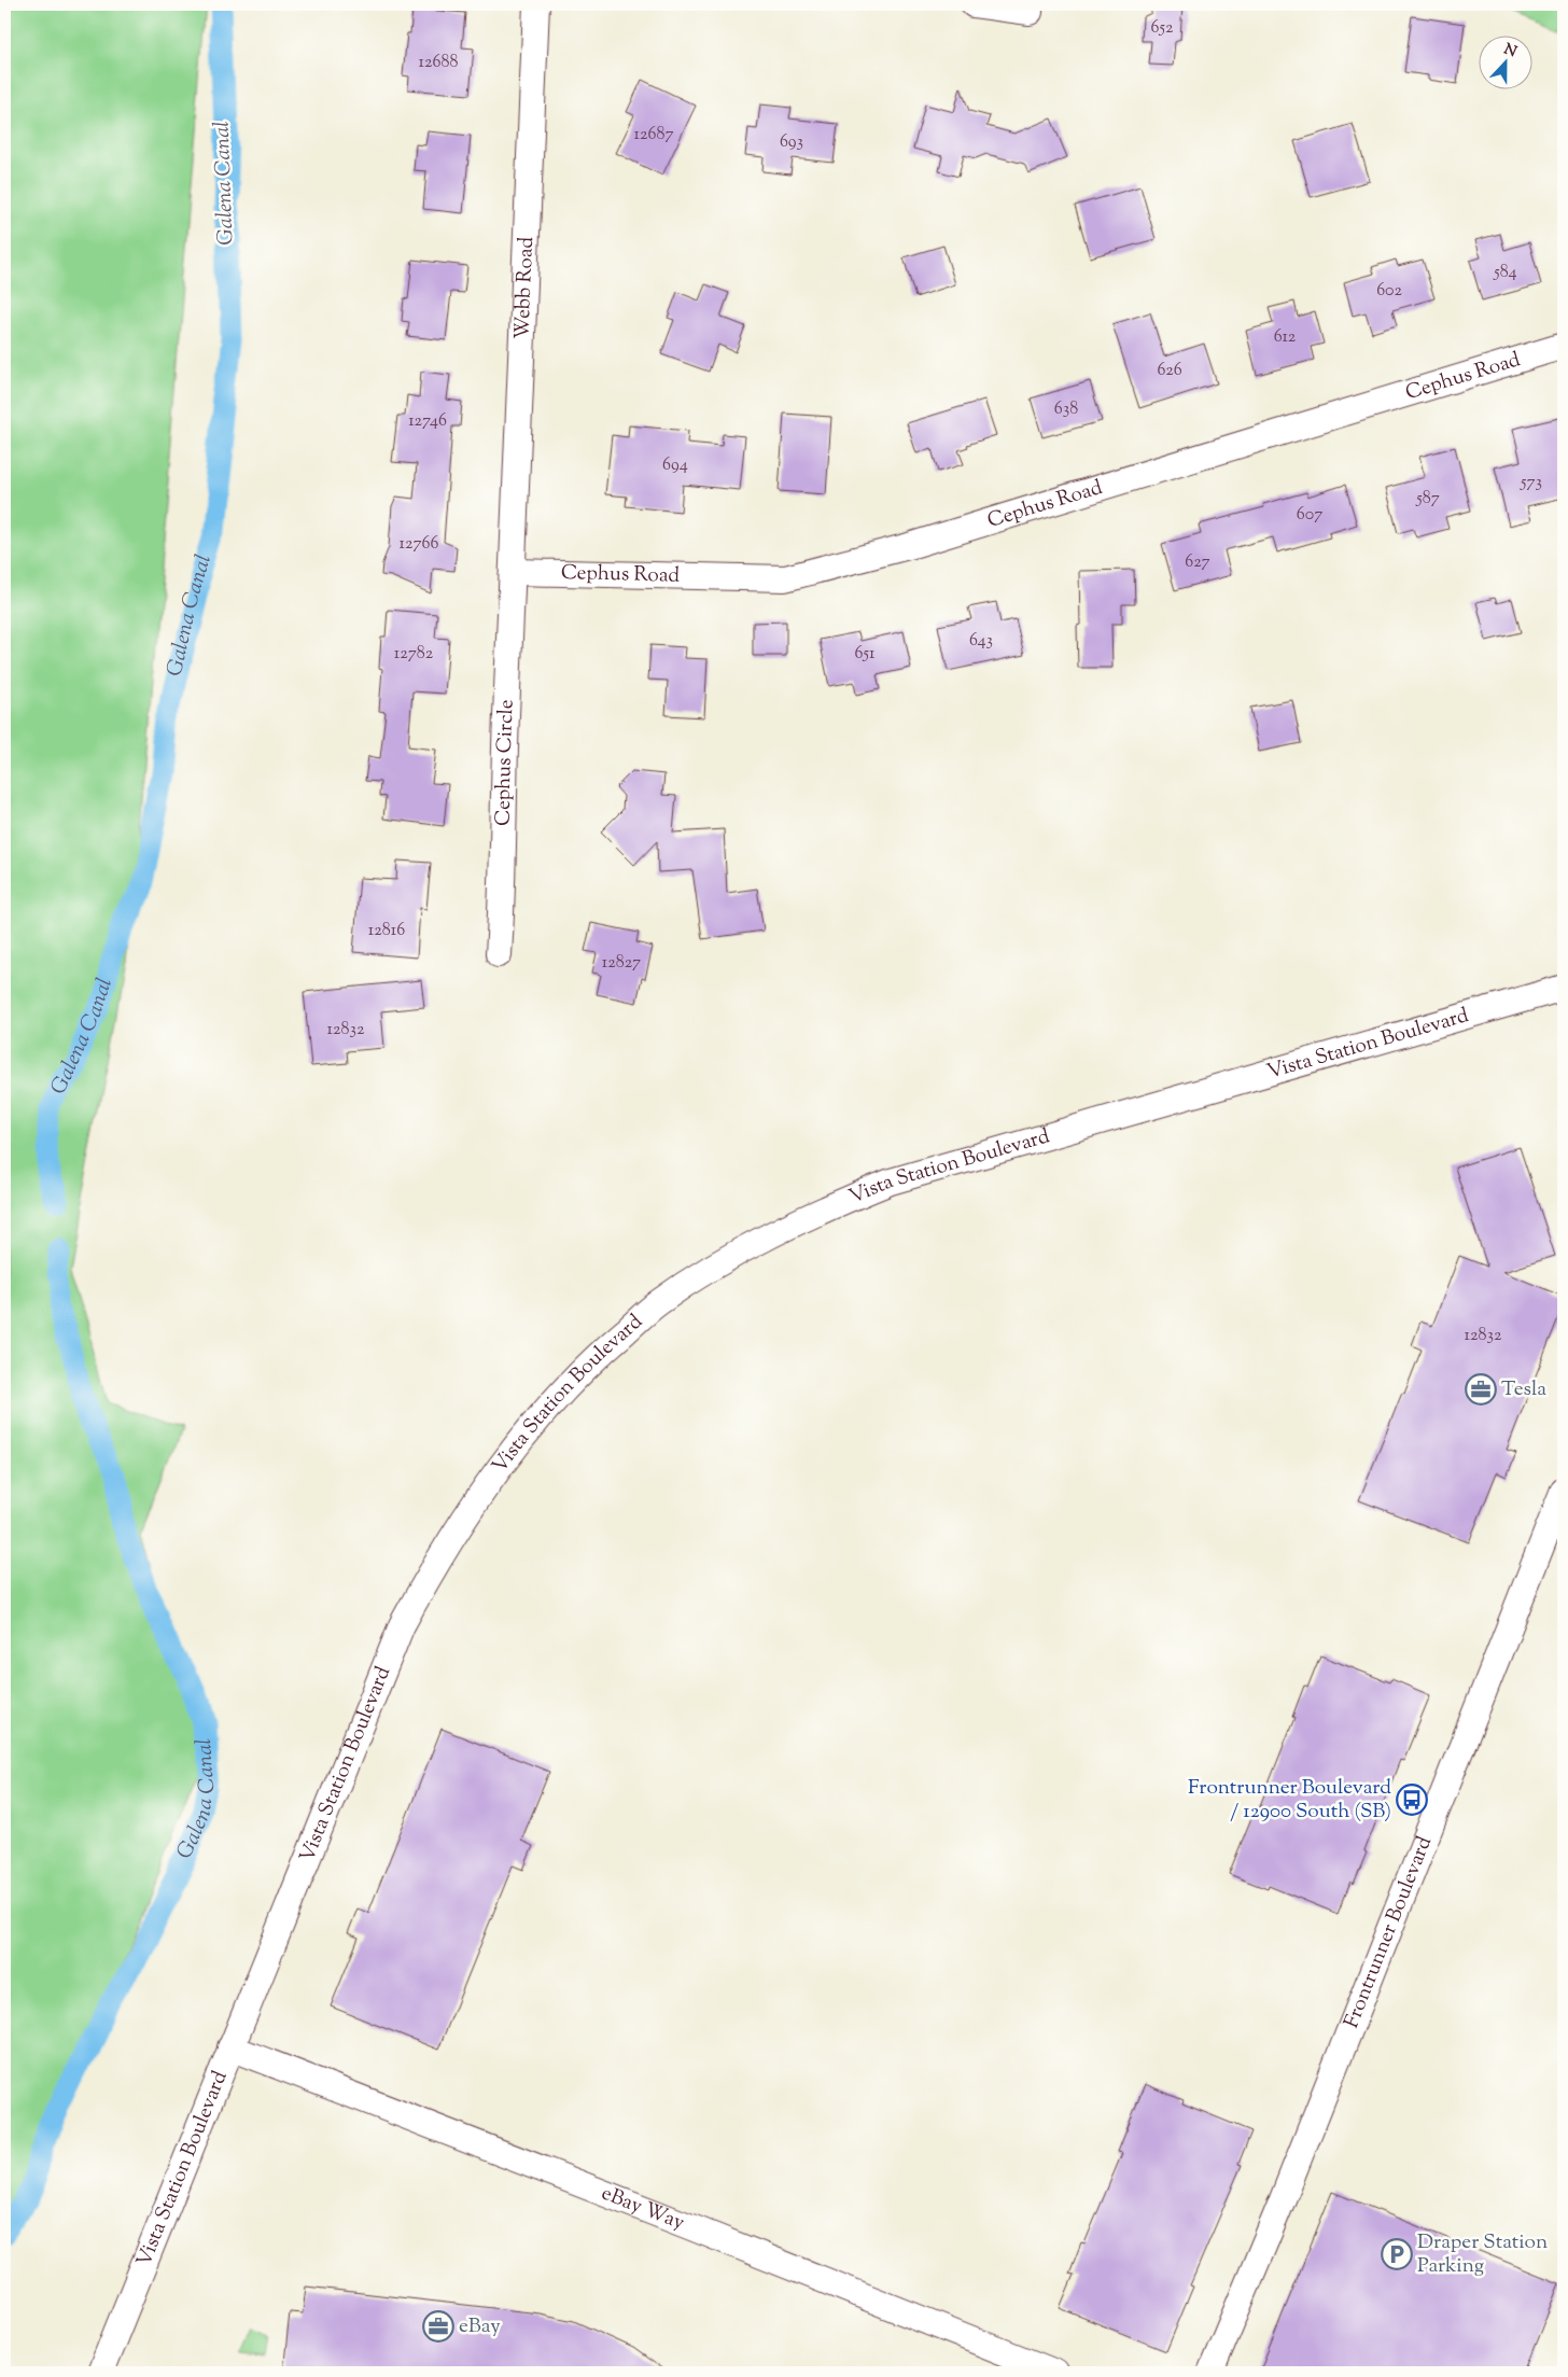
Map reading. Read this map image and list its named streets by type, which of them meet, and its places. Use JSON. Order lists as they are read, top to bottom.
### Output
{
  "streets": {
    "street": [
      "Webb Road",
      "Cephus Road",
      "Cephus Circle",
      "Vista Station Boulevard",
      "Frontrunner Boulevard",
      "eBay Way"
    ]
  },
  "crossings": [
    ["Webb Road", "Cephus Road"],
    ["Webb Road", "Cephus Circle"],
    ["Cephus Road", "Cephus Circle"],
    ["Vista Station Boulevard", "eBay Way"]
  ],
  "water": ["Galena Canal"],
  "places": {
    "office": ["Tesla", "eBay"],
    "bus stop": ["Frontrunner Boulevard / 12900 South (SB)"],
    "parking": ["Draper Station Parking"]
  },
  "house_numbers": [
    "652",
    "12688",
    "12687",
    "693",
    "584",
    "602",
    "612",
    "626",
    "638",
    "12746",
    "694",
    "573",
    "587",
    "607",
    "12766",
    "627",
    "643",
    "12782",
    "651",
    "12816",
    "12827",
    "12832",
    "12832"
  ],
  "north": "top"
}
